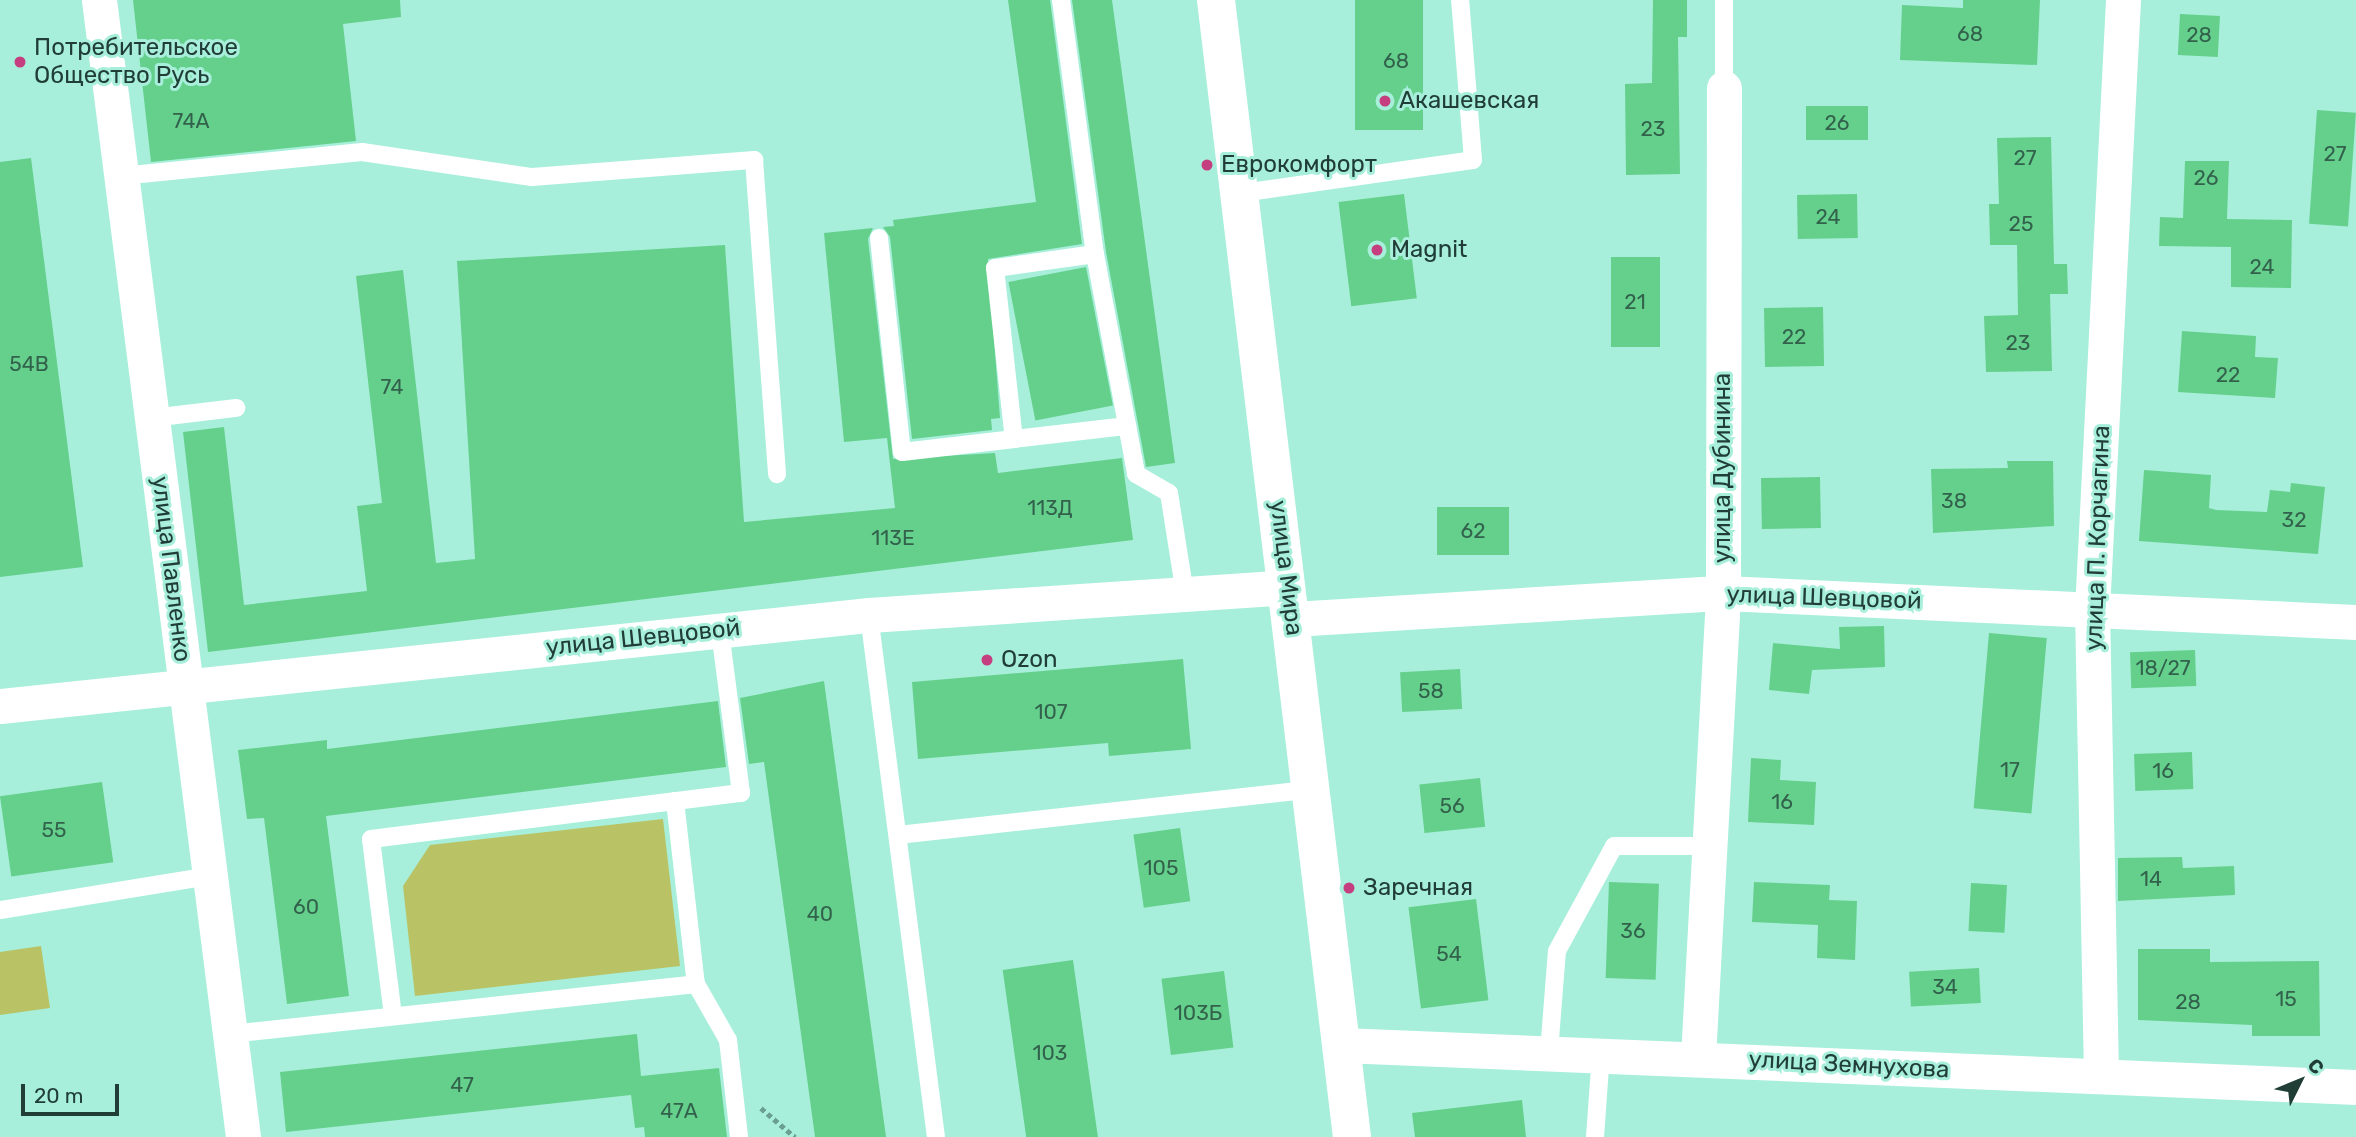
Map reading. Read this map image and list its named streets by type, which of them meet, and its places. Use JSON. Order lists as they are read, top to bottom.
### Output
{
  "streets": {
    "main road": ["улица Мира"],
    "street": [
      "улица Дубинина",
      "улица П. Корчагина",
      "улица Павленко",
      "улица Шевцовой",
      "улица Земнухова"
    ]
  },
  "crossings": [
    ["улица Дубинина", "улица Шевцовой"],
    ["улица Дубинина", "улица Земнухова"],
    ["улица П. Корчагина", "улица Шевцовой"],
    ["улица П. Корчагина", "улица Земнухова"],
    ["улица Мира", "улица Шевцовой"],
    ["улица Мира", "улица Земнухова"],
    ["улица Павленко", "улица Шевцовой"]
  ],
  "places": [
    "Потребительское Общество Русь",
    "Акашевская",
    "Еврокомфорт",
    "Magnit",
    "Ozon",
    "Заречная"
  ],
  "house_numbers": [
    "68",
    "28",
    "68",
    "74А",
    "26",
    "23",
    "27",
    "27",
    "26",
    "24",
    "25",
    "24",
    "21",
    "22",
    "23",
    "54В",
    "22",
    "74",
    "38",
    "113Д",
    "32",
    "62",
    "113Е",
    "18/27",
    "58",
    "107",
    "17",
    "16",
    "16",
    "56",
    "55",
    "105",
    "14",
    "60",
    "40",
    "36",
    "54",
    "34",
    "15",
    "28",
    "103Б",
    "103",
    "47",
    "47А"
  ],
  "scale_bar": "20 m",
  "north": "top right"
}
